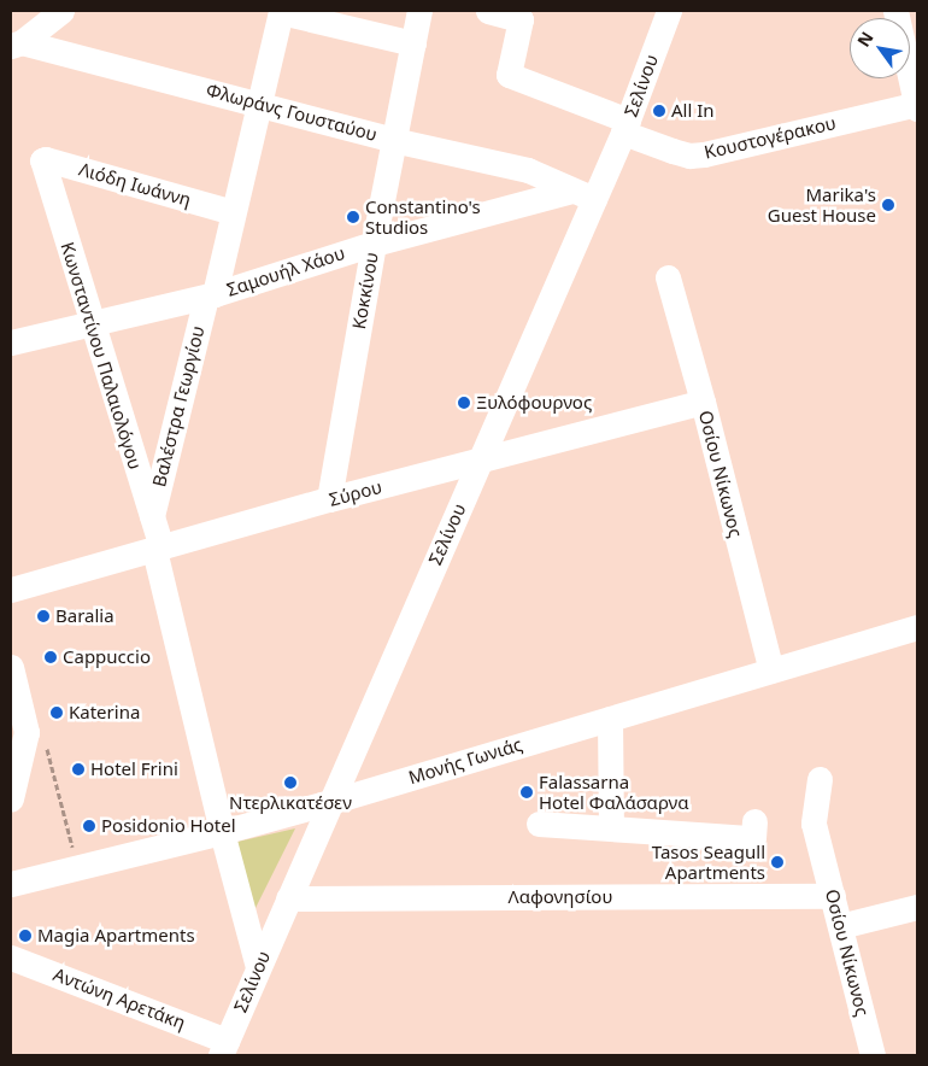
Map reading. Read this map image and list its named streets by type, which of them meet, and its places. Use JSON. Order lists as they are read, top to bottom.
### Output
{
  "streets": {
    "street": [
      "Σελίνου",
      "Φλωράνς Γουσταύου",
      "Κουστογέρακου",
      "Λιόδη Ιωάννη",
      "Σαμουήλ Χάου",
      "Κοκκίνου",
      "Κωνσταντίνου Παλαιολόγου",
      "Βαλέστρα Γεωργίου",
      "Οσίου Νίκωνος",
      "Σύρου",
      "Μονής Γωνιάς",
      "Λαφονησίου",
      "Αντώνη Αρετάκη"
    ]
  },
  "crossings": [
    ["Σελίνου", "Φλωράνς Γουσταύου"],
    ["Σελίνου", "Κουστογέρακου"],
    ["Σελίνου", "Σαμουήλ Χάου"],
    ["Σελίνου", "Κωνσταντίνου Παλαιολόγου"],
    ["Σελίνου", "Σύρου"],
    ["Σελίνου", "Μονής Γωνιάς"],
    ["Σελίνου", "Λαφονησίου"],
    ["Σελίνου", "Αντώνη Αρετάκη"],
    ["Φλωράνς Γουσταύου", "Σαμουήλ Χάου"],
    ["Φλωράνς Γουσταύου", "Κοκκίνου"],
    ["Φλωράνς Γουσταύου", "Βαλέστρα Γεωργίου"],
    ["Λιόδη Ιωάννη", "Κωνσταντίνου Παλαιολόγου"],
    ["Λιόδη Ιωάννη", "Βαλέστρα Γεωργίου"],
    ["Σαμουήλ Χάου", "Κοκκίνου"],
    ["Σαμουήλ Χάου", "Κωνσταντίνου Παλαιολόγου"],
    ["Σαμουήλ Χάου", "Βαλέστρα Γεωργίου"],
    ["Κοκκίνου", "Σύρου"],
    ["Κωνσταντίνου Παλαιολόγου", "Βαλέστρα Γεωργίου"],
    ["Κωνσταντίνου Παλαιολόγου", "Σύρου"],
    ["Κωνσταντίνου Παλαιολόγου", "Μονής Γωνιάς"],
    ["Οσίου Νίκωνος", "Σύρου"],
    ["Οσίου Νίκωνος", "Μονής Γωνιάς"],
    ["Οσίου Νίκωνος", "Λαφονησίου"]
  ],
  "places": [
    "All In",
    "Marika's Guest House",
    "Constantino's Studios",
    "Ξυλόφουρνος",
    "Baralia",
    "Cappuccio",
    "Katerina",
    "Hotel Frini",
    "Ντερλικατέσεν",
    "Falassarna Hotel Φαλάσαρνα",
    "Posidonio Hotel",
    "Tasos Seagull Apartments",
    "Magia Apartments"
  ],
  "north": "top left"
}
